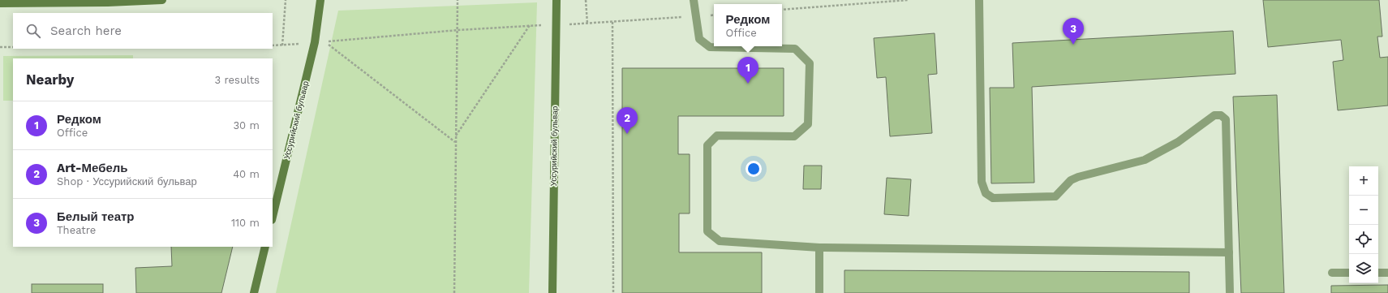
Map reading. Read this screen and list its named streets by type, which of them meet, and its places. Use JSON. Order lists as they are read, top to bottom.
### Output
{
  "streets": {
    "street": ["Уссурийский бульвар"]
  },
  "page": {
    "popup": ["Редком", "Office"],
    "search": "Search here",
    "pins": ["3", "1", "2"],
    "heading": ["Nearby", "3 results"],
    "list": [
      {
        "mark": "1",
        "name": "Редком",
        "note": "Office",
        "value": "30 m"
      },
      {
        "mark": "2",
        "name": "Art-Мебель",
        "note": "Shop · Уссурийский бульвар",
        "value": "40 m"
      },
      {
        "mark": "3",
        "name": "Белый театр",
        "note": "Theatre",
        "value": "110 m"
      }
    ],
    "map_buttons": ["+", "−"]
  }
}
